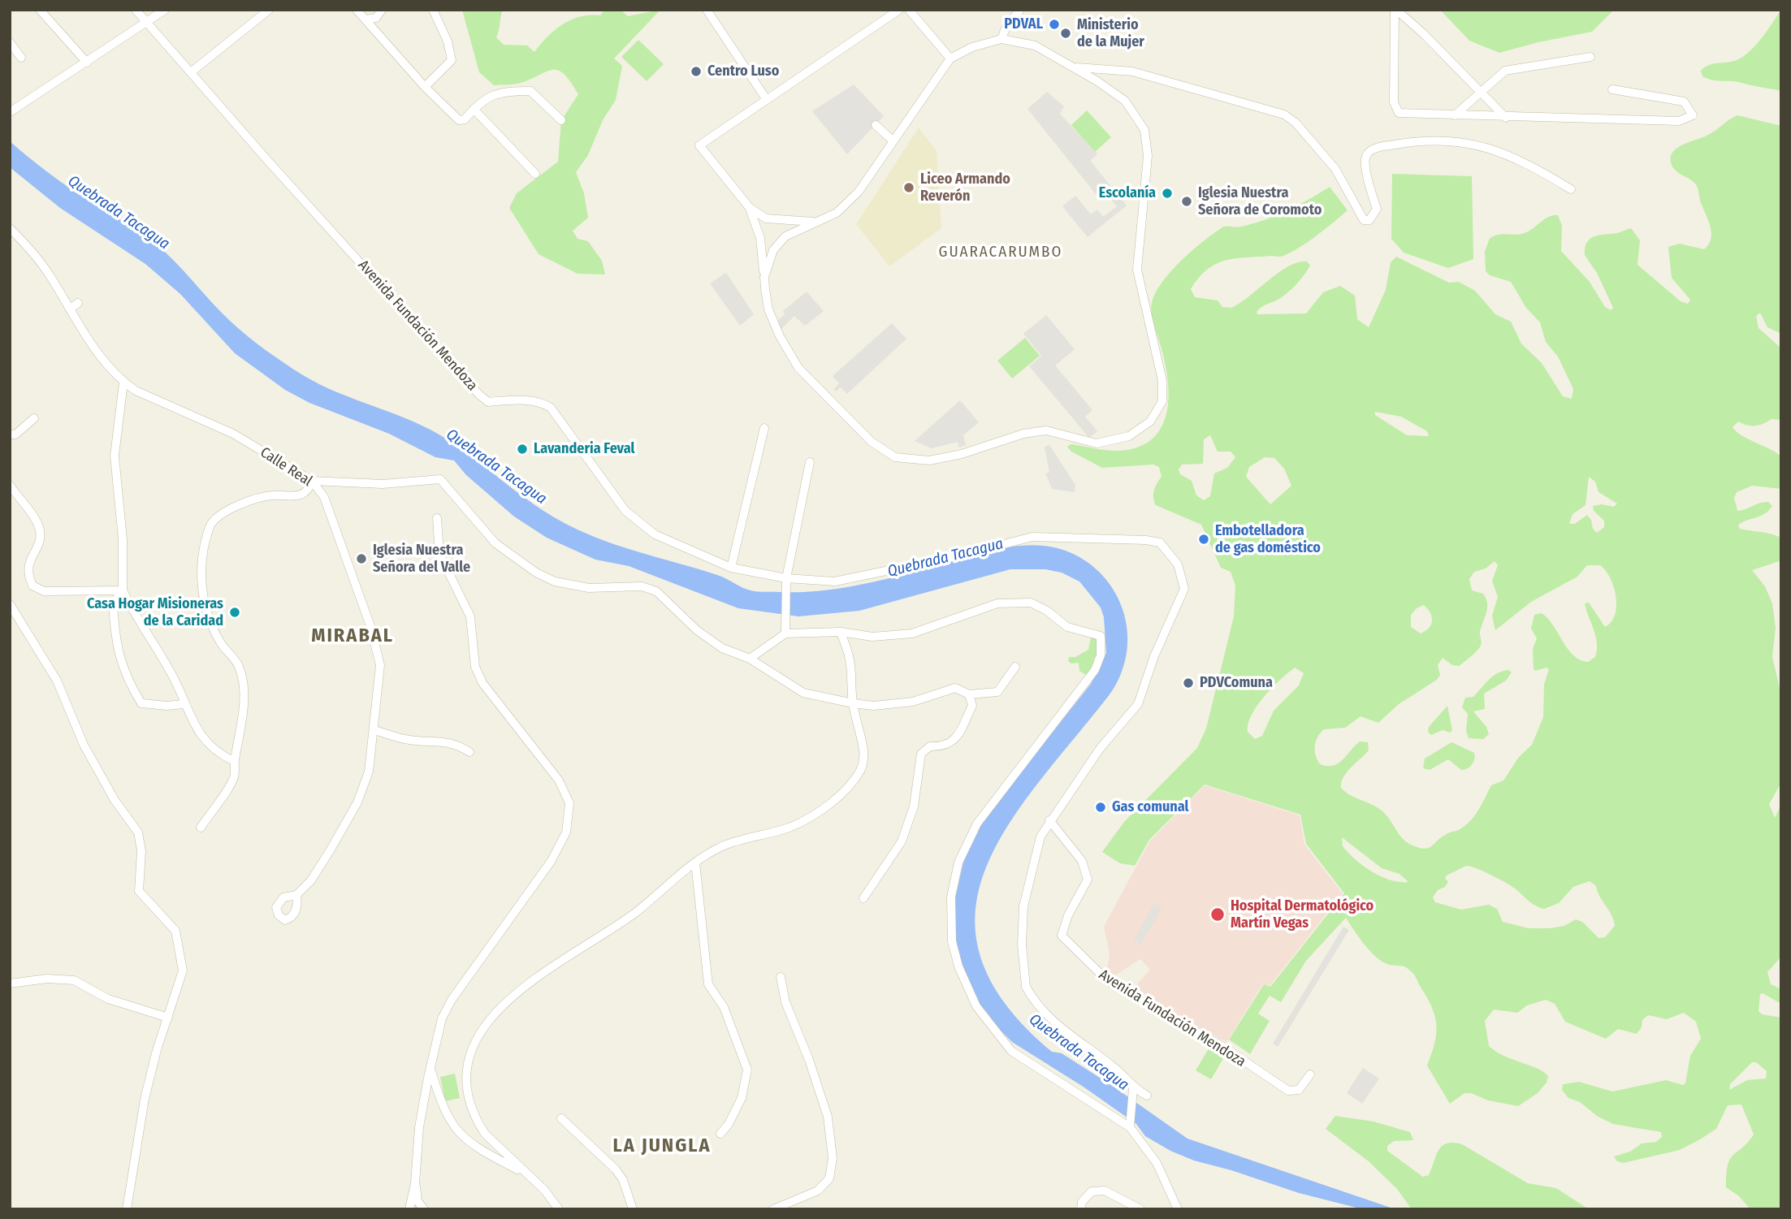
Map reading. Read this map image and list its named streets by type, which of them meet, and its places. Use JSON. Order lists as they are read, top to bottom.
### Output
{
  "streets": {
    "street": ["Avenida Fundación Mendoza", "Calle Real"]
  },
  "districts": ["GUARACARUMBO", "MIRABAL", "LA JUNGLA"],
  "water": ["Quebrada Tacagua"],
  "places": [
    "PDVAL",
    "Ministerio de la Mujer",
    "Centro Luso",
    "Liceo Armando Reverón",
    "Escolanía",
    "Iglesia Nuestra Señora de Coromoto",
    "Lavanderia Feval",
    "Embotelladora de gas doméstico",
    "Iglesia Nuestra Señora del Valle",
    "Casa Hogar Misioneras de la Caridad",
    "PDVComuna",
    "Gas comunal",
    "Hospital Dermatológico Martín Vegas"
  ]
}
